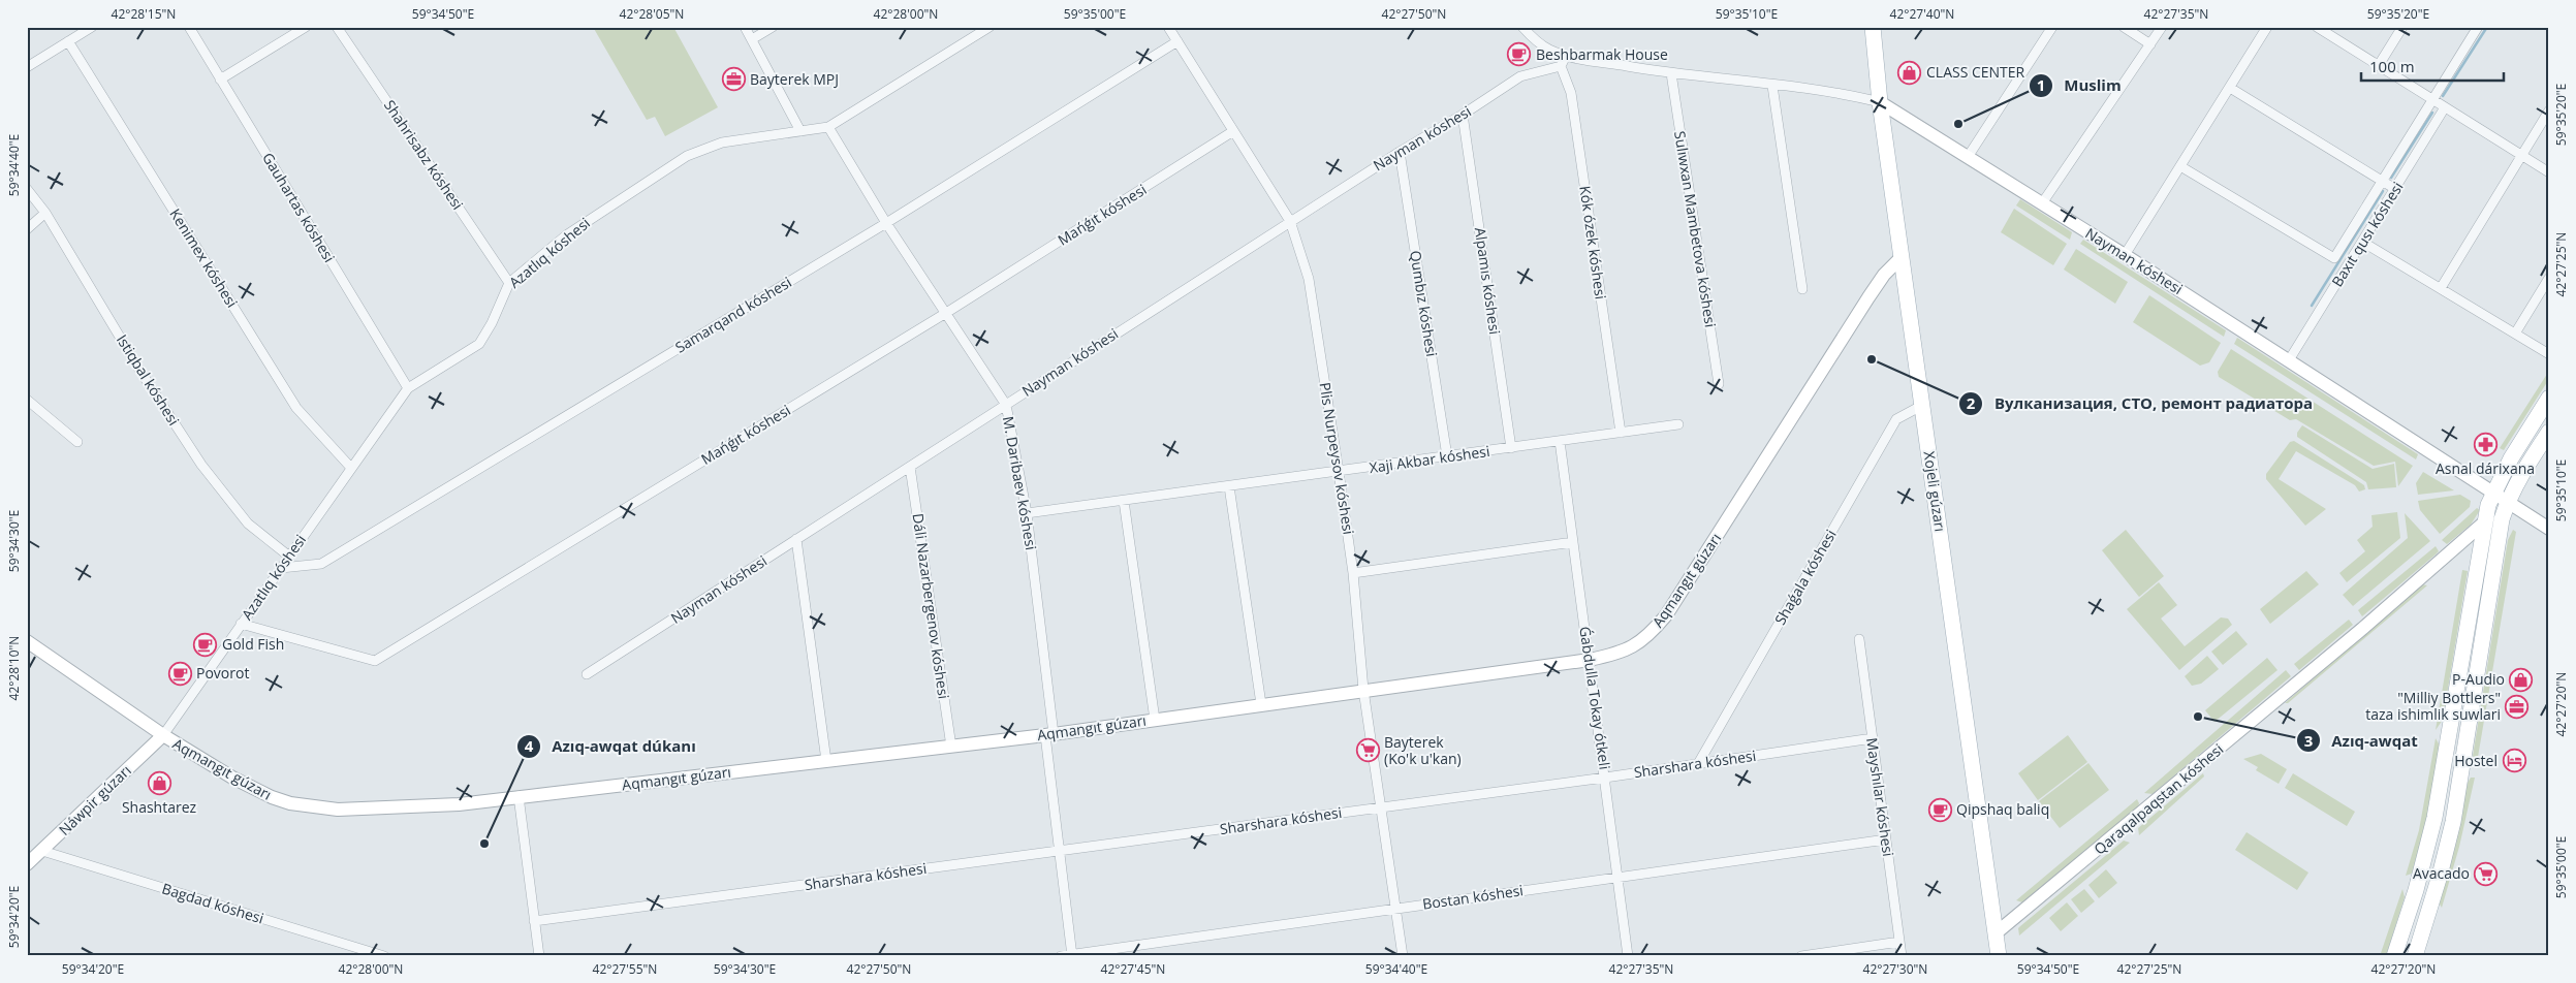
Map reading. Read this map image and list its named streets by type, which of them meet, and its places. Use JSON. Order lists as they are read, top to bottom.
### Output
{
  "streets": {
    "main road": ["Xojeli gúzarı"],
    "street": [
      "Nayman kóshesi",
      "Shahrisabz kóshesi",
      "Gauhartas kóshesi",
      "Mańǵıt kóshesi",
      "Sulıwxan Mambetova kóshesi",
      "Baxıt qusı kóshesi",
      "Kók ózek kóshesi",
      "Azatlıq kóshesi",
      "Kenimex kóshesi",
      "Alpamıs kóshesi",
      "Qumbız kóshesi",
      "Samarqand kóshesi",
      "Istiqbal kóshesi",
      "Plis Nurpeysov kóshesi",
      "Xaji Akbar kóshesi",
      "M. Daribaev kóshesi",
      "Shaǵala kóshesi",
      "Aqmangıt gúzarı",
      "Dáli Nazarbergenov kóshesi",
      "Ǵabdulla Tokay ótkeli",
      "Sharshara kóshesi",
      "Mayshılar kóshesi",
      "Qaraqalpaqstan kóshesi",
      "Náwpir gúzarı",
      "Bostan kóshesi",
      "Bagdad kóshesi"
    ]
  },
  "crossings": [
    ["Nayman kóshesi", "Sulıwxan Mambetova kóshesi"],
    ["Nayman kóshesi", "Baxıt qusı kóshesi"],
    ["Nayman kóshesi", "Kók ózek kóshesi"],
    ["Nayman kóshesi", "Alpamıs kóshesi"],
    ["Nayman kóshesi", "Qumbız kóshesi"],
    ["Nayman kóshesi", "Plis Nurpeysov kóshesi"],
    ["Nayman kóshesi", "M. Daribaev kóshesi"],
    ["Nayman kóshesi", "Xojeli gúzarı"],
    ["Nayman kóshesi", "Dáli Nazarbergenov kóshesi"],
    ["Shahrisabz kóshesi", "Azatlıq kóshesi"],
    ["Gauhartas kóshesi", "Azatlıq kóshesi"],
    ["Mańǵıt kóshesi", "Azatlıq kóshesi"],
    ["Mańǵıt kóshesi", "Plis Nurpeysov kóshesi"],
    ["Mańǵıt kóshesi", "M. Daribaev kóshesi"],
    ["Kók ózek kóshesi", "Xaji Akbar kóshesi"],
    ["Azatlıq kóshesi", "Kenimex kóshesi"],
    ["Azatlıq kóshesi", "Samarqand kóshesi"],
    ["Azatlıq kóshesi", "Istiqbal kóshesi"],
    ["Azatlıq kóshesi", "M. Daribaev kóshesi"],
    ["Azatlıq kóshesi", "Aqmangıt gúzarı"],
    ["Azatlıq kóshesi", "Náwpir gúzarı"],
    ["Alpamıs kóshesi", "Xaji Akbar kóshesi"],
    ["Qumbız kóshesi", "Xaji Akbar kóshesi"],
    ["Samarqand kóshesi", "Plis Nurpeysov kóshesi"],
    ["Samarqand kóshesi", "M. Daribaev kóshesi"],
    ["Plis Nurpeysov kóshesi", "Xaji Akbar kóshesi"],
    ["Plis Nurpeysov kóshesi", "Aqmangıt gúzarı"],
    ["Plis Nurpeysov kóshesi", "Sharshara kóshesi"],
    ["Plis Nurpeysov kóshesi", "Bostan kóshesi"],
    ["Xaji Akbar kóshesi", "M. Daribaev kóshesi"],
    ["Xaji Akbar kóshesi", "Ǵabdulla Tokay ótkeli"],
    ["M. Daribaev kóshesi", "Aqmangıt gúzarı"],
    ["M. Daribaev kóshesi", "Sharshara kóshesi"],
    ["M. Daribaev kóshesi", "Bostan kóshesi"],
    ["Xojeli gúzarı", "Shaǵala kóshesi"],
    ["Xojeli gúzarı", "Aqmangıt gúzarı"],
    ["Xojeli gúzarı", "Qaraqalpaqstan kóshesi"],
    ["Shaǵala kóshesi", "Sharshara kóshesi"],
    ["Aqmangıt gúzarı", "Dáli Nazarbergenov kóshesi"],
    ["Aqmangıt gúzarı", "Ǵabdulla Tokay ótkeli"],
    ["Aqmangıt gúzarı", "Náwpir gúzarı"],
    ["Ǵabdulla Tokay ótkeli", "Sharshara kóshesi"],
    ["Ǵabdulla Tokay ótkeli", "Bostan kóshesi"],
    ["Sharshara kóshesi", "Mayshılar kóshesi"],
    ["Mayshılar kóshesi", "Bostan kóshesi"],
    ["Náwpir gúzarı", "Bagdad kóshesi"]
  ],
  "places": {
    "cafe": [
      "Beshbarmak House",
      "Gold Fish",
      "Povorot",
      "Qipshaq baliq"
    ],
    "shop": ["CLASS CENTER", "P-Audio", "Shashtarez"],
    "office": ["Bayterek MPJ", "\"Milliy Bottlers\" taza ishimlik suwlari"],
    "other": [
      "Muslim",
      "Вулканизация, СТО, ремонт радиатора",
      "Azıq-awqat",
      "Azıq-awqat dúkanı"
    ],
    "pharmacy": ["Asnal dárixana"],
    "supermarket": ["Bayterek (Ko'k u'kan)", "Avacado"],
    "hotel": ["Hostel"]
  },
  "scale_bar": "100 m",
  "coordinates": [
    "42°28'15\"N",
    "59°34'50\"E",
    "42°28'05\"N",
    "42°28'00\"N",
    "59°35'00\"E",
    "42°27'50\"N",
    "59°35'10\"E",
    "42°27'40\"N",
    "42°27'35\"N",
    "59°35'20\"E",
    "59°34'40\"E",
    "42°27'25\"N",
    "59°34'30\"E",
    "42°28'10\"N",
    "42°27'20\"N",
    "59°34'20\"E",
    "42°27'55\"N",
    "42°27'45\"N",
    "42°27'30\"N"
  ]
}
